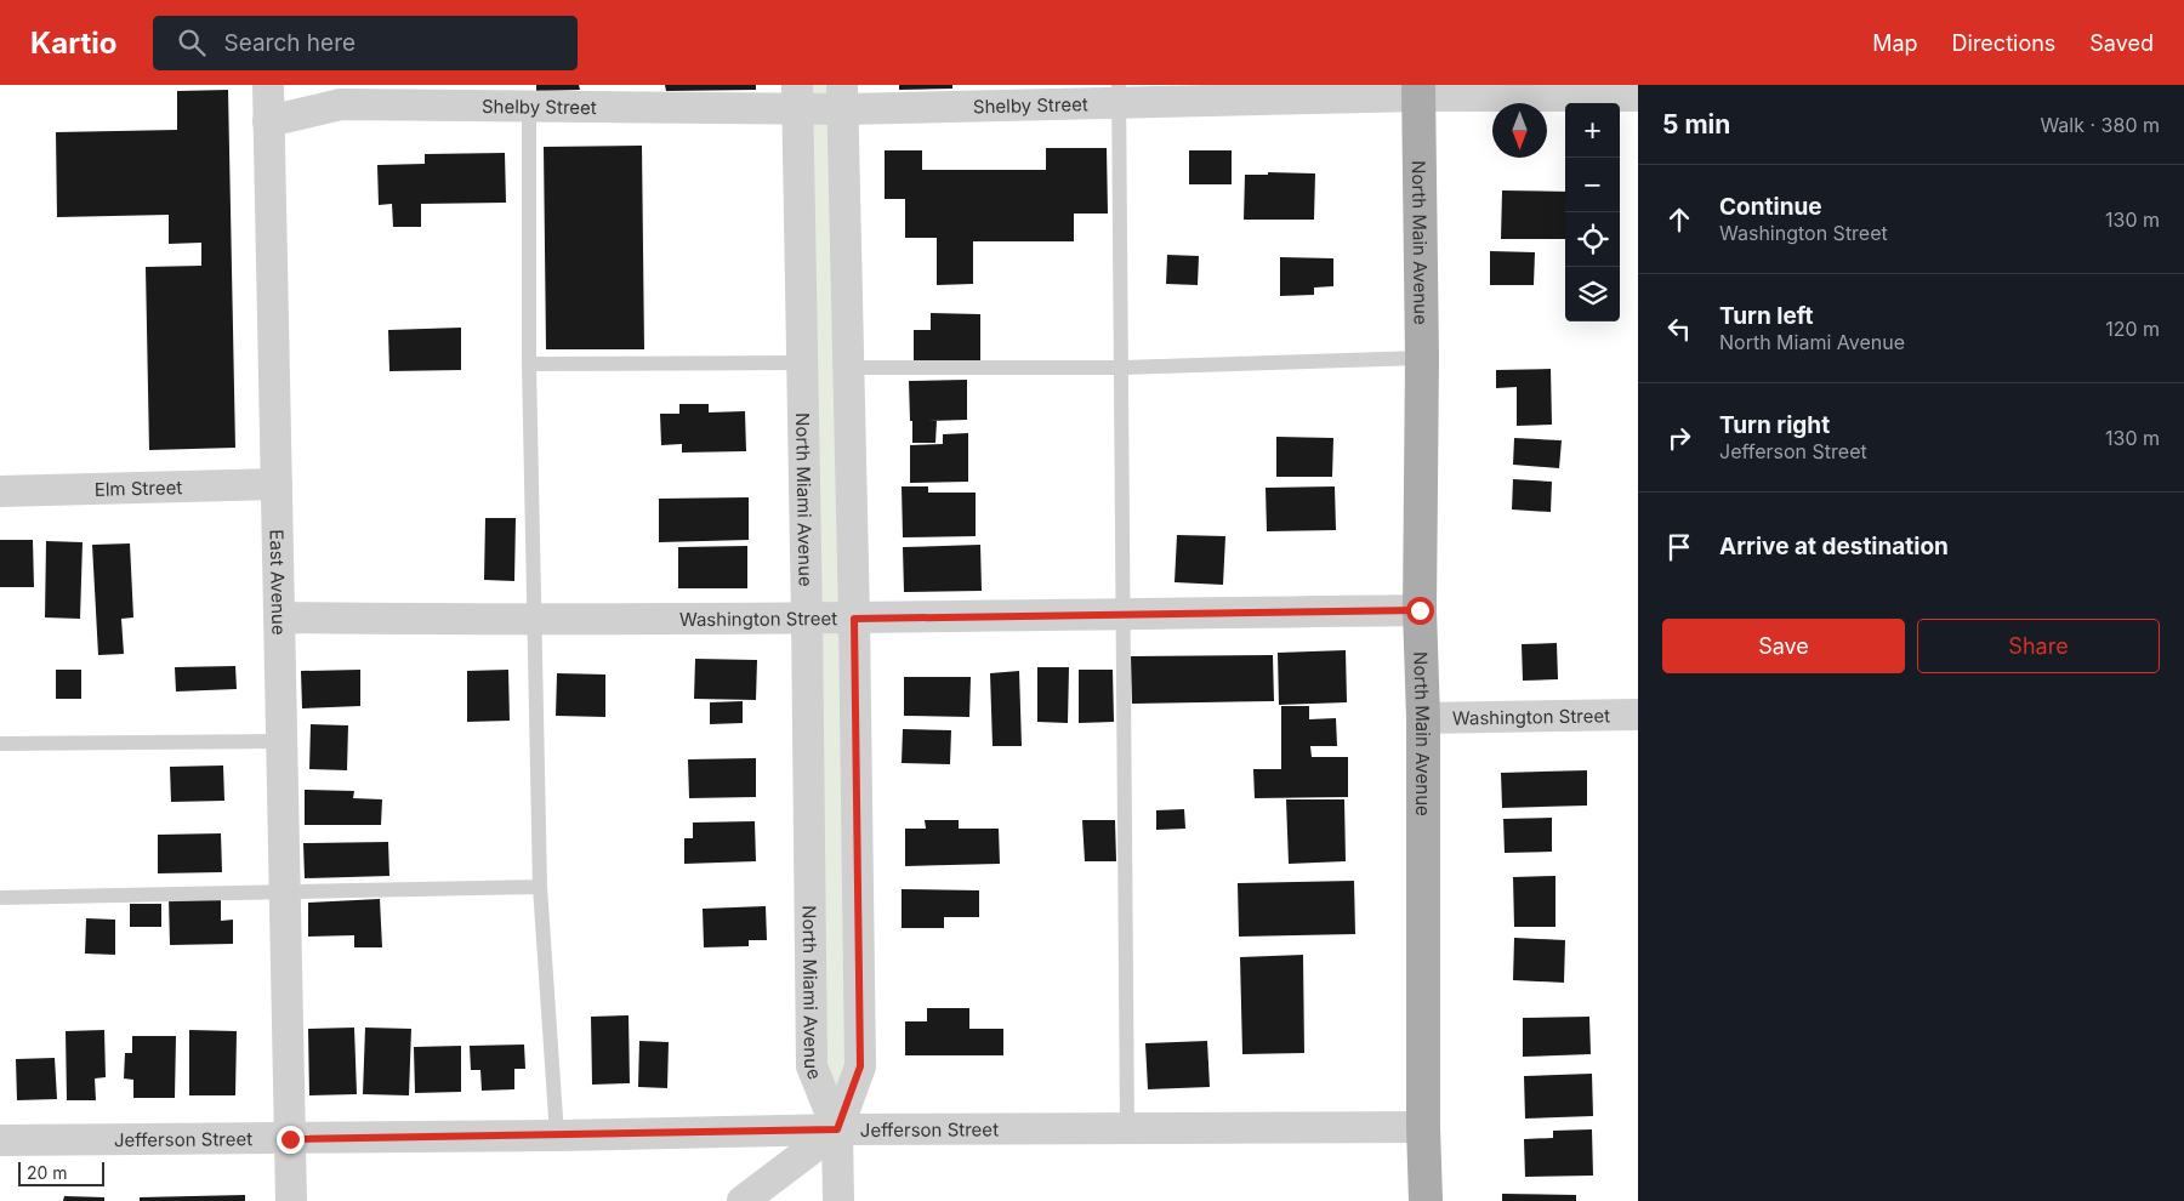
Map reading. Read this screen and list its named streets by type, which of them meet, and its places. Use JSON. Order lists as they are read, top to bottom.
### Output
{
  "streets": {
    "main road": ["North Main Avenue"],
    "street": [
      "Shelby Street",
      "Elm Street",
      "North Miami Avenue",
      "East Avenue",
      "Washington Street",
      "Jefferson Street"
    ]
  },
  "crossings": [
    ["Shelby Street", "North Main Avenue"],
    ["Shelby Street", "North Miami Avenue"],
    ["Shelby Street", "East Avenue"],
    ["North Main Avenue", "Washington Street"],
    ["North Main Avenue", "Jefferson Street"],
    ["Elm Street", "East Avenue"],
    ["North Miami Avenue", "Washington Street"],
    ["North Miami Avenue", "Jefferson Street"],
    ["East Avenue", "Washington Street"],
    ["East Avenue", "Jefferson Street"]
  ],
  "scale_bar": "20 m",
  "north": "bottom",
  "page": {
    "header": "Kartio",
    "search": "Search here",
    "nav": ["Map", "Directions", "Saved"],
    "heading": ["5 min", "Walk · 380 m"],
    "map_buttons": ["+", "−"],
    "list": [
      ["Continue", "Washington Street", "130 m"],
      ["Turn left", "North Miami Avenue", "120 m"],
      ["Turn right", "Jefferson Street", "130 m"],
      "Arrive at destination"
    ],
    "buttons": ["Save", "Share"],
    "scale": "20 m"
  }
}
